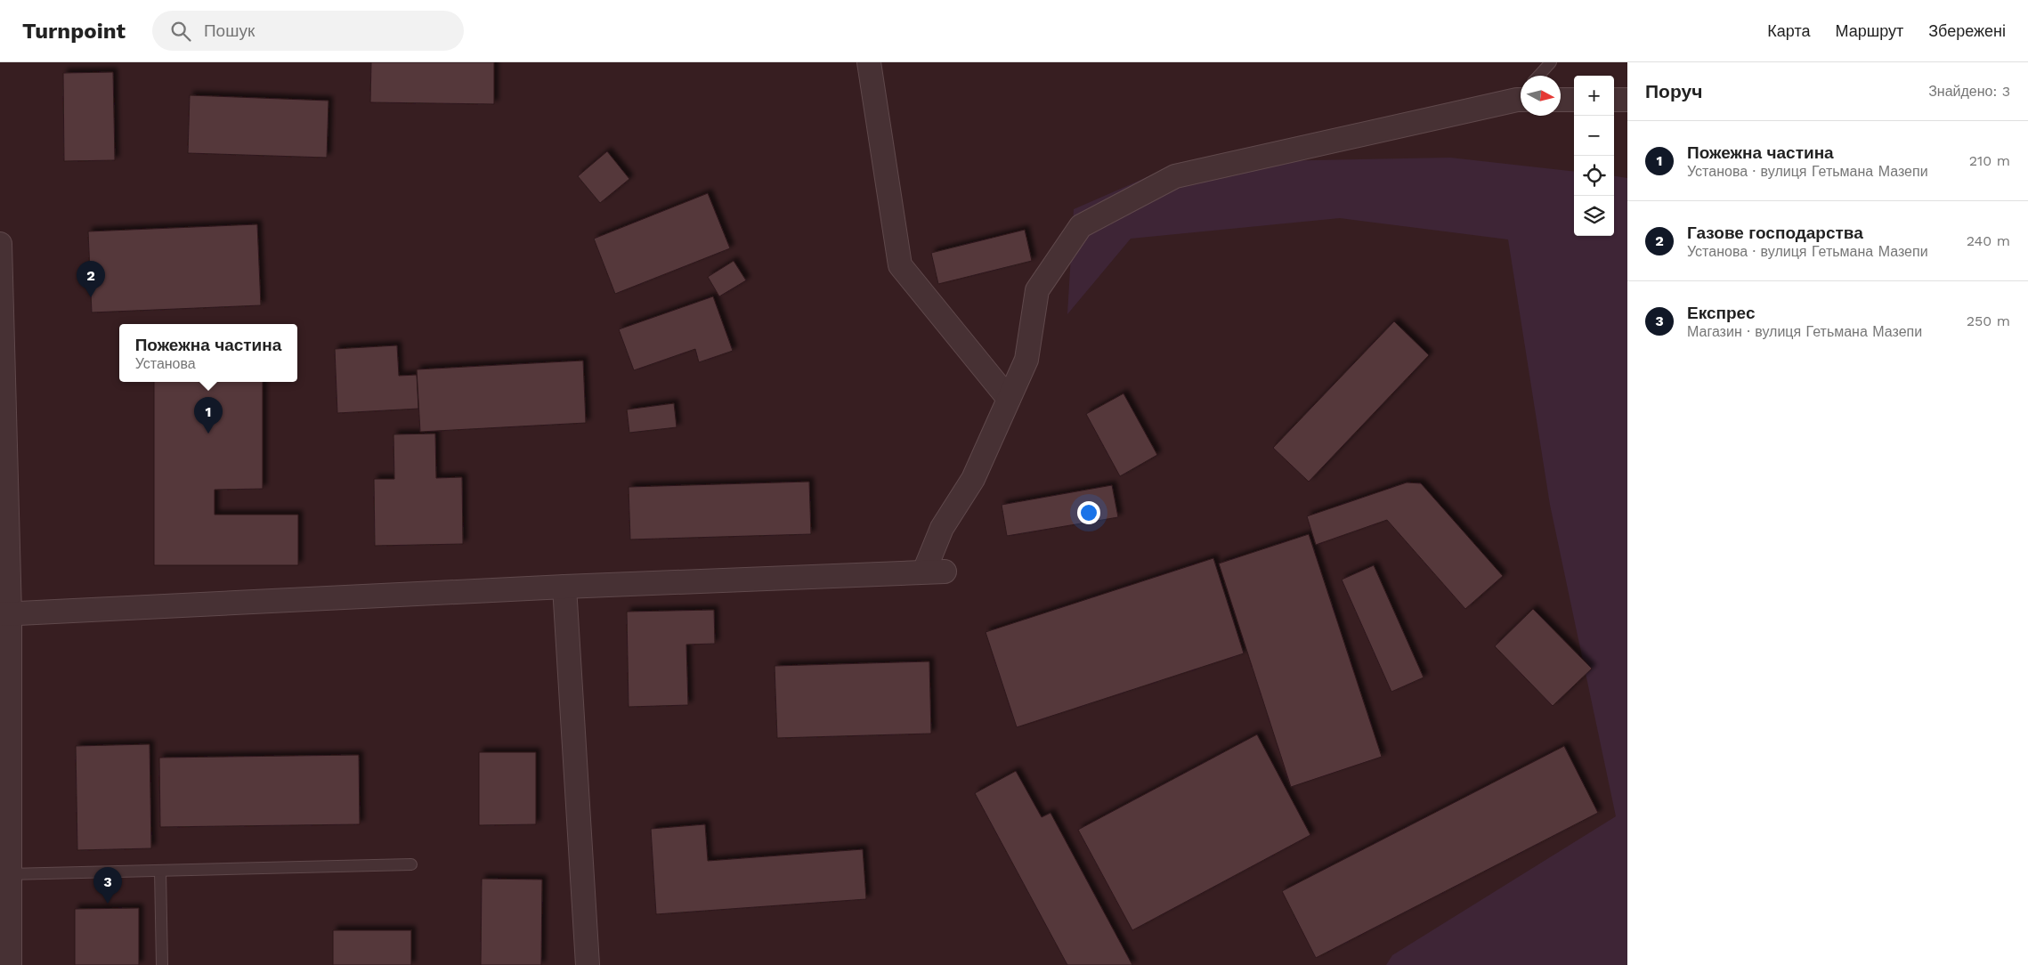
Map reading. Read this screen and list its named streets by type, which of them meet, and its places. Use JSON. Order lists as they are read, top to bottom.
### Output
{
  "north": "right",
  "page": {
    "header": "Turnpoint",
    "search": "Пошук",
    "nav": ["Карта", "Маршрут", "Збережені"],
    "heading": ["Поруч", "Знайдено: 3"],
    "map_buttons": ["+", "−"],
    "list": [
      {
        "mark": "1",
        "name": "Пожежна частина",
        "note": "Установа · вулиця Гетьмана Мазепи",
        "value": "210 m"
      },
      {
        "mark": "2",
        "name": "Газове господарства",
        "note": "Установа · вулиця Гетьмана Мазепи",
        "value": "240 m"
      },
      {
        "mark": "3",
        "name": "Експрес",
        "note": "Магазин · вулиця Гетьмана Мазепи",
        "value": "250 m"
      }
    ],
    "pins": ["2", "1", "3"],
    "popup": ["Пожежна частина", "Установа"]
  }
}
